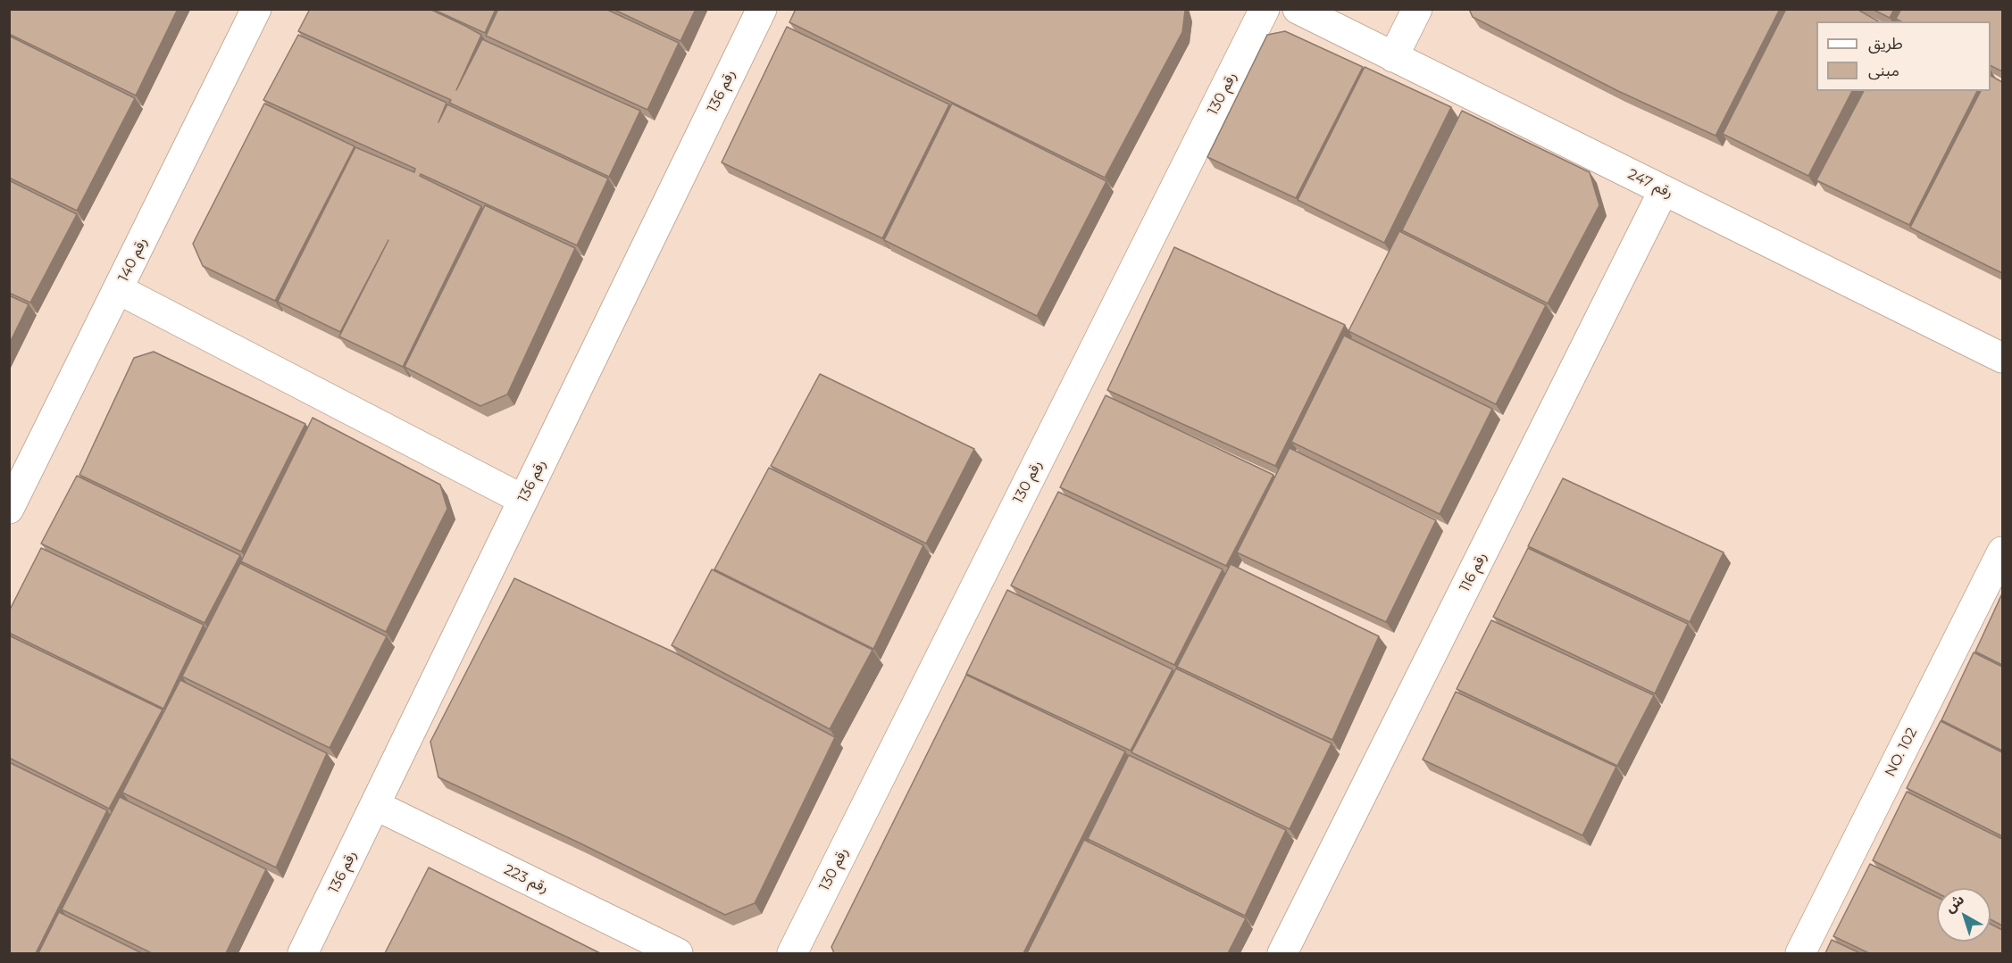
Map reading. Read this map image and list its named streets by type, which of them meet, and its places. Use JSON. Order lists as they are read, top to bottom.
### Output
{
  "streets": {
    "street": [
      "رقم 136",
      "رقم 130",
      "رقم 247",
      "رقم 140",
      "رقم 116",
      "NO. 102",
      "رقم 223"
    ]
  },
  "crossings": [
    ["رقم 136", "رقم 223"],
    ["رقم 247", "رقم 116"]
  ],
  "legend": ["طريق", "مبنى"],
  "north": "top left"
}
